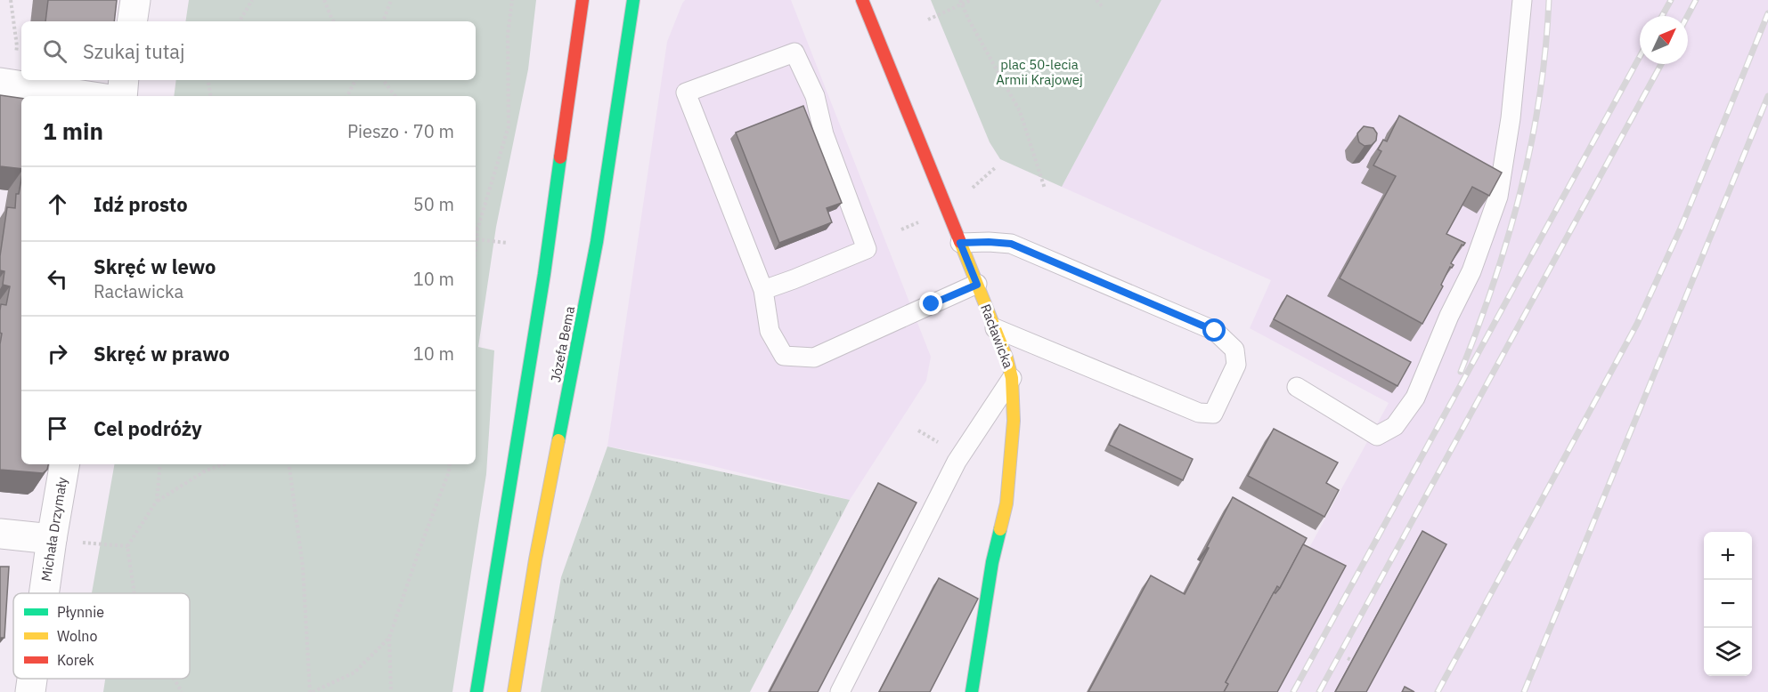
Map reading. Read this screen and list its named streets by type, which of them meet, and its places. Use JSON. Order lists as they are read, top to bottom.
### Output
{
  "streets": {
    "main road": ["Racławicka", "Józefa Bema"],
    "street": ["Michała Drzymały"]
  },
  "parks": ["plac 50-lecia Armii Krajowej"],
  "legend": ["Płynnie", "Wolno", "Korek"],
  "north": "top right",
  "page": {
    "search": "Szukaj tutaj",
    "heading": ["1 min", "Pieszo · 70 m"],
    "list": [
      ["Idź prosto", "50 m"],
      ["Skręć w lewo", "Racławicka", "10 m"],
      ["Skręć w prawo", "10 m"],
      "Cel podróży"
    ],
    "map_buttons": ["+", "−"]
  }
}
